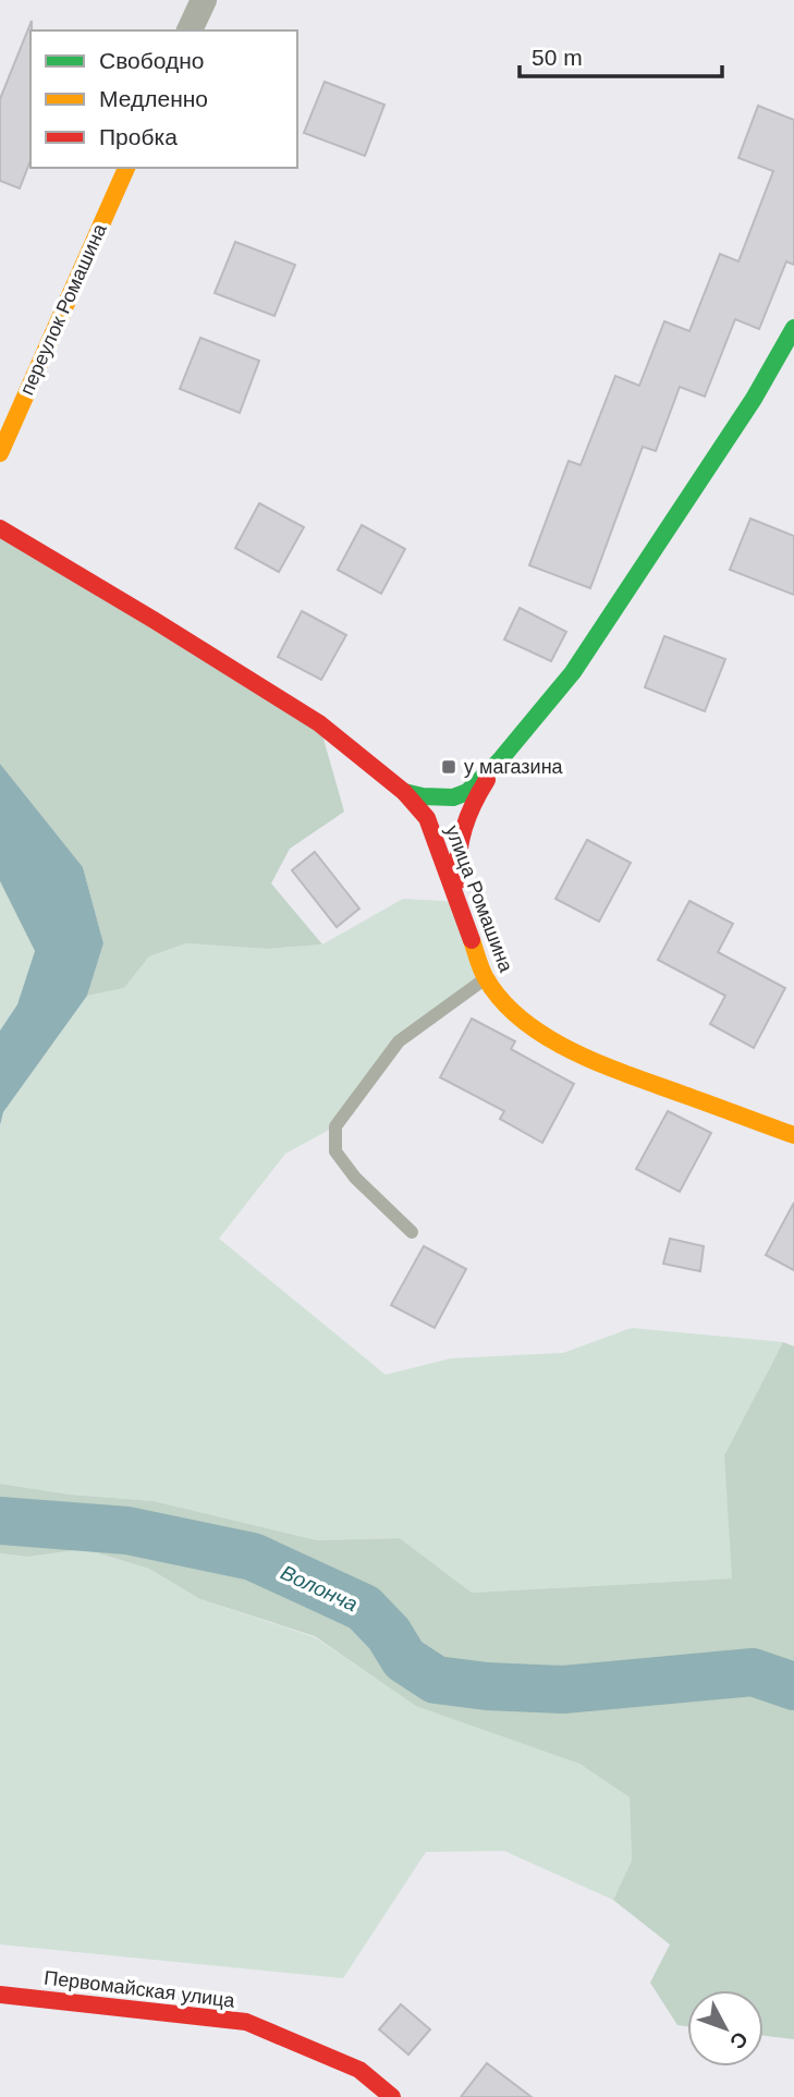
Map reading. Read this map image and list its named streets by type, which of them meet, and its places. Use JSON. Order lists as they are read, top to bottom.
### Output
{
  "streets": {
    "street": ["переулок Ромашина", "улица Ромашина", "Первомайская улица"]
  },
  "water": ["Волонча"],
  "places": {
    "transit": ["у магазина"]
  },
  "legend": ["Свободно", "Медленно", "Пробка"],
  "scale_bar": "50 m",
  "north": "bottom right"
}
